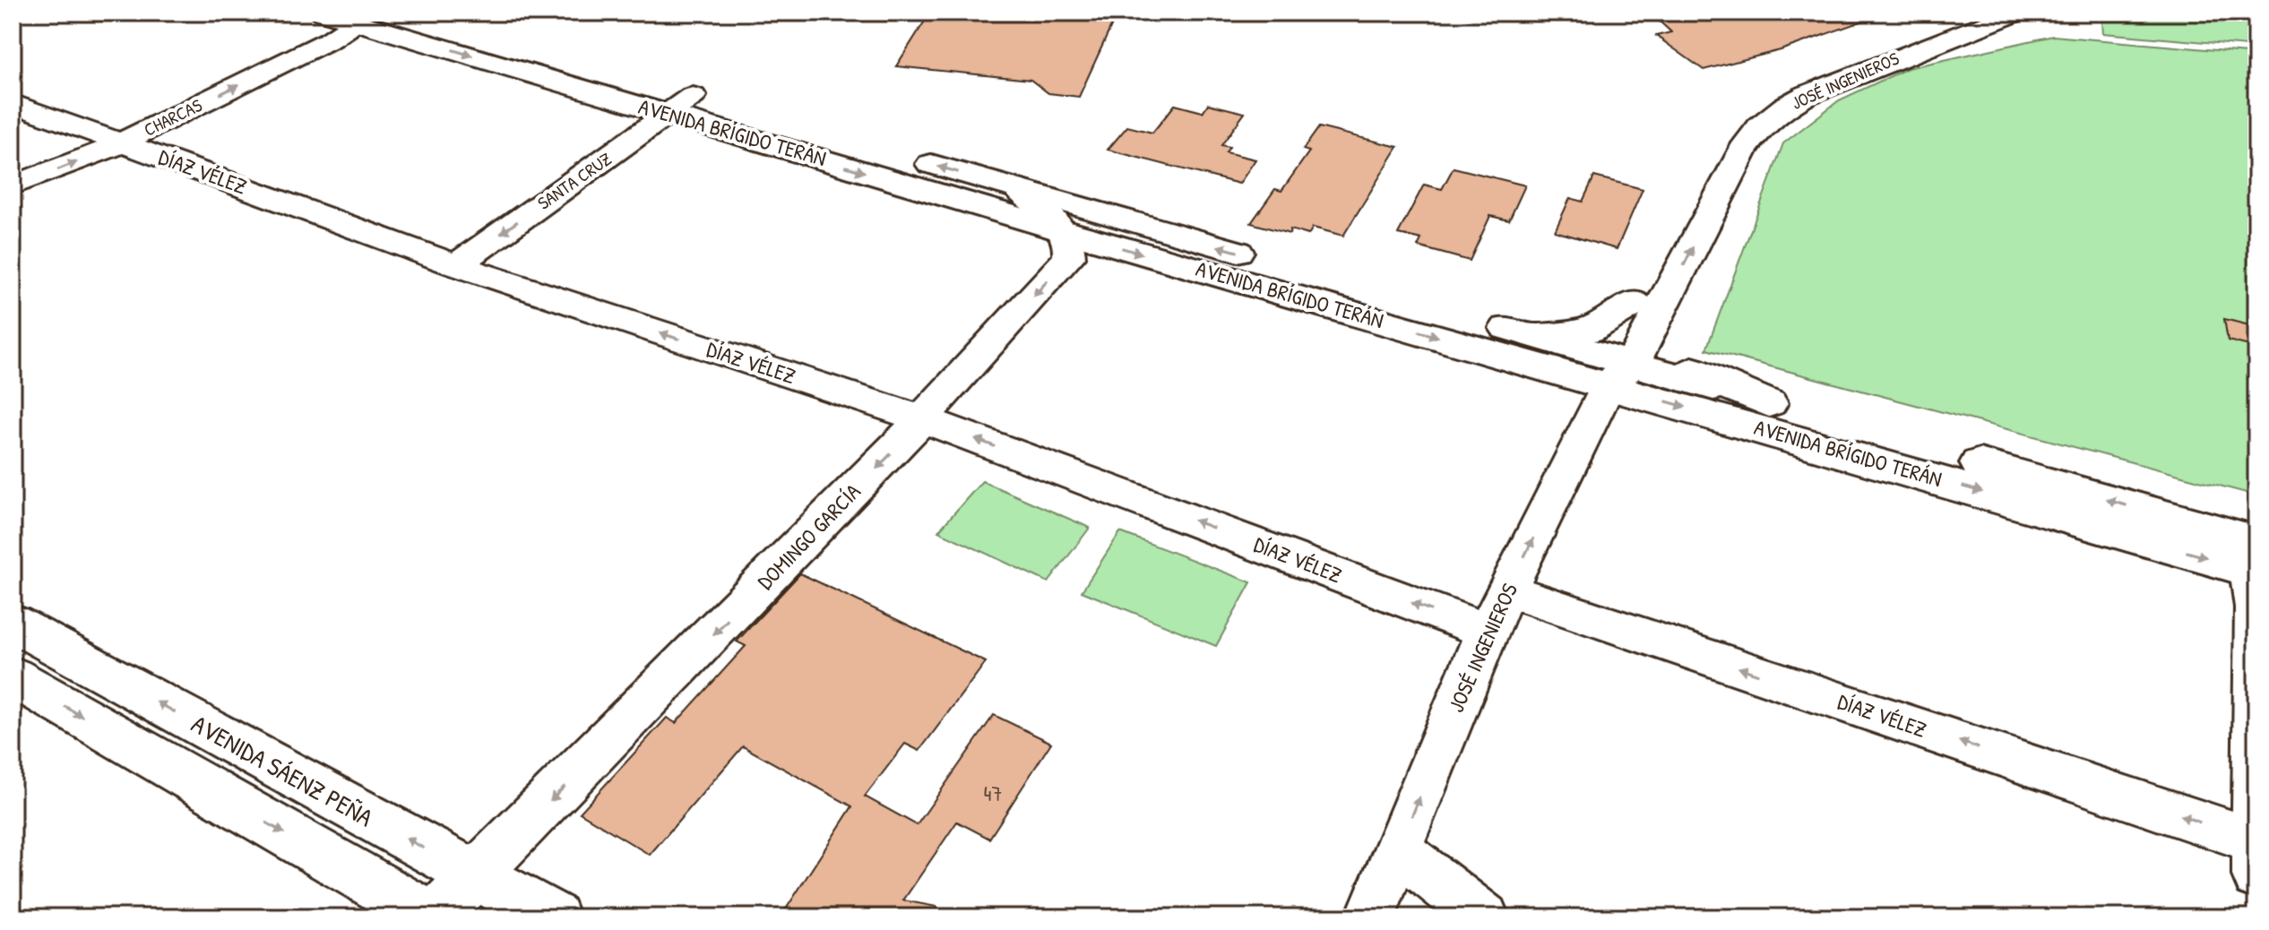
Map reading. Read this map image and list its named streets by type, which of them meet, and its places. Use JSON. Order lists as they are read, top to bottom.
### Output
{
  "streets": {
    "main road": ["JOSÉ INGENIEROS", "AVENIDA BRÍGIDO TERÁN", "AVENIDA SÁENZ PEÑA"],
    "street": [
      "CHARCAS",
      "DÍAZ VÉLEZ",
      "SANTA CRUZ",
      "DOMINGO GARCÍA"
    ]
  },
  "crossings": [
    ["JOSÉ INGENIEROS", "AVENIDA BRÍGIDO TERÁN"],
    ["JOSÉ INGENIEROS", "DÍAZ VÉLEZ"],
    ["CHARCAS", "AVENIDA BRÍGIDO TERÁN"],
    ["CHARCAS", "DÍAZ VÉLEZ"],
    ["AVENIDA BRÍGIDO TERÁN", "SANTA CRUZ"],
    ["AVENIDA BRÍGIDO TERÁN", "DOMINGO GARCÍA"],
    ["DÍAZ VÉLEZ", "SANTA CRUZ"],
    ["DÍAZ VÉLEZ", "DOMINGO GARCÍA"],
    ["DOMINGO GARCÍA", "AVENIDA SÁENZ PEÑA"]
  ],
  "one_way": [
    "CHARCAS",
    "DÍAZ VÉLEZ",
    "SANTA CRUZ",
    "DOMINGO GARCÍA"
  ],
  "house_numbers": ["47"]
}
